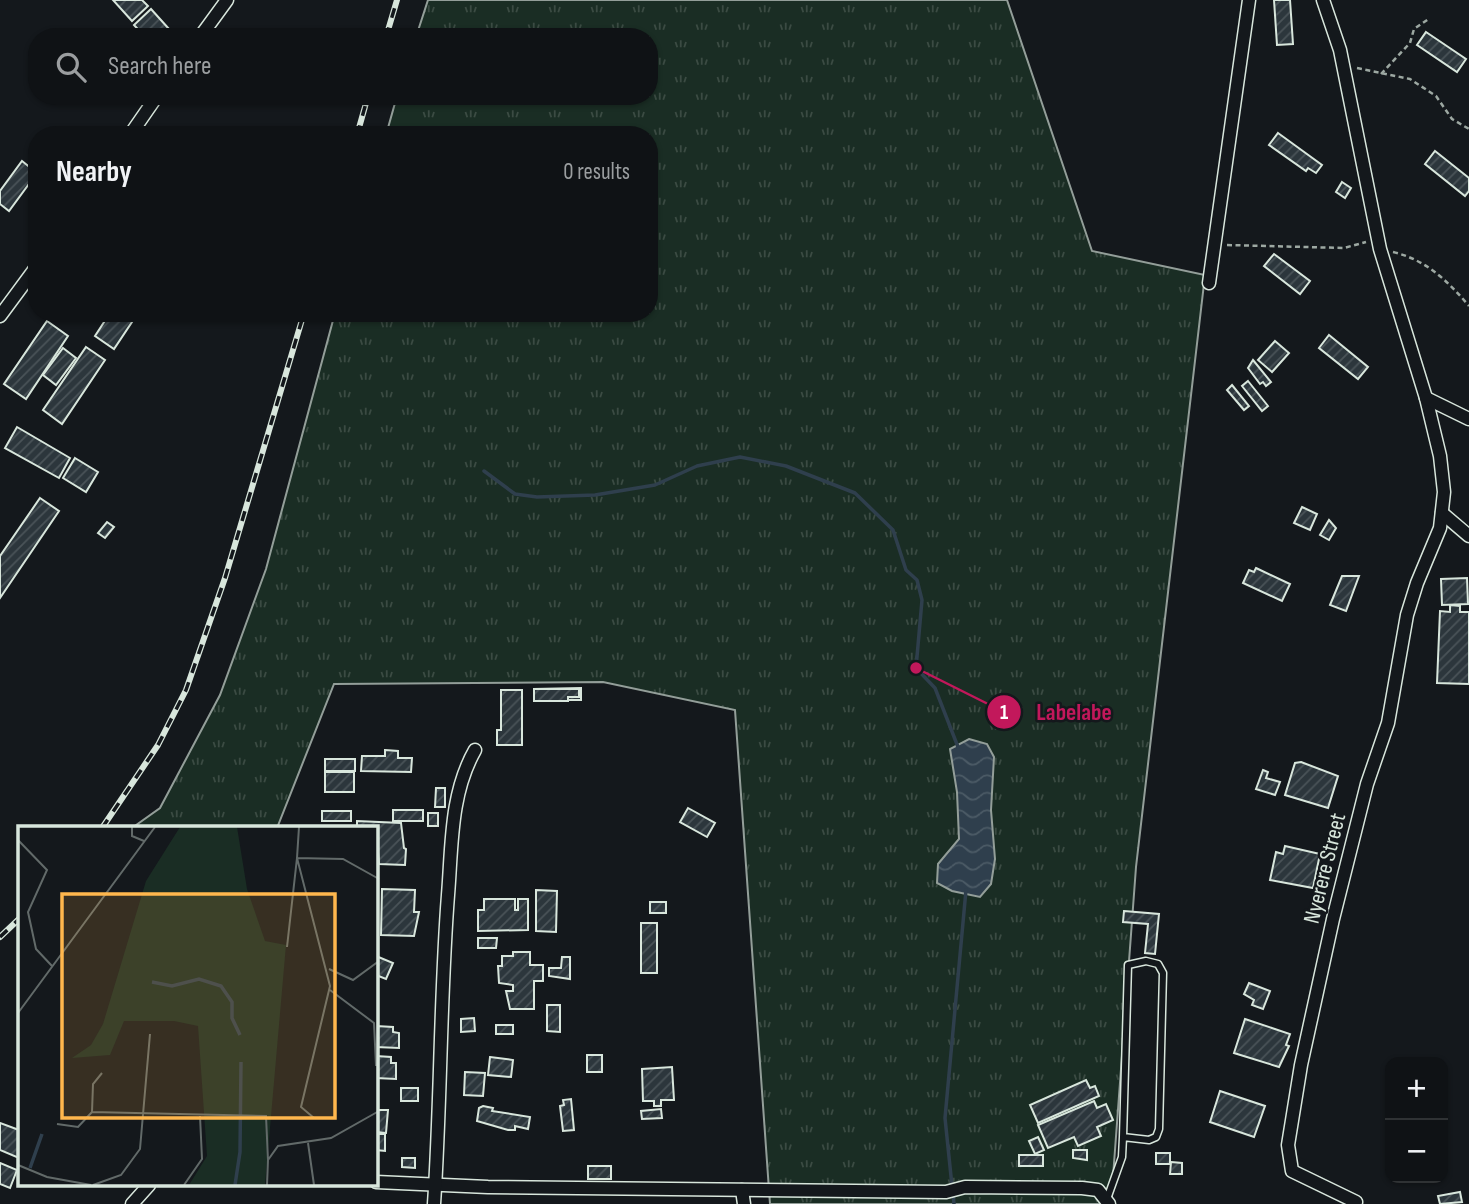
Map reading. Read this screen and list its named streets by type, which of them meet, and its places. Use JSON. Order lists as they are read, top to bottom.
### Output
{
  "streets": {
    "street": ["Nyerere Street"]
  },
  "places": ["Labelabe"],
  "page": {
    "search": "Search here",
    "heading": ["Nearby", "0 results"],
    "map_buttons": ["+", "−"]
  }
}
